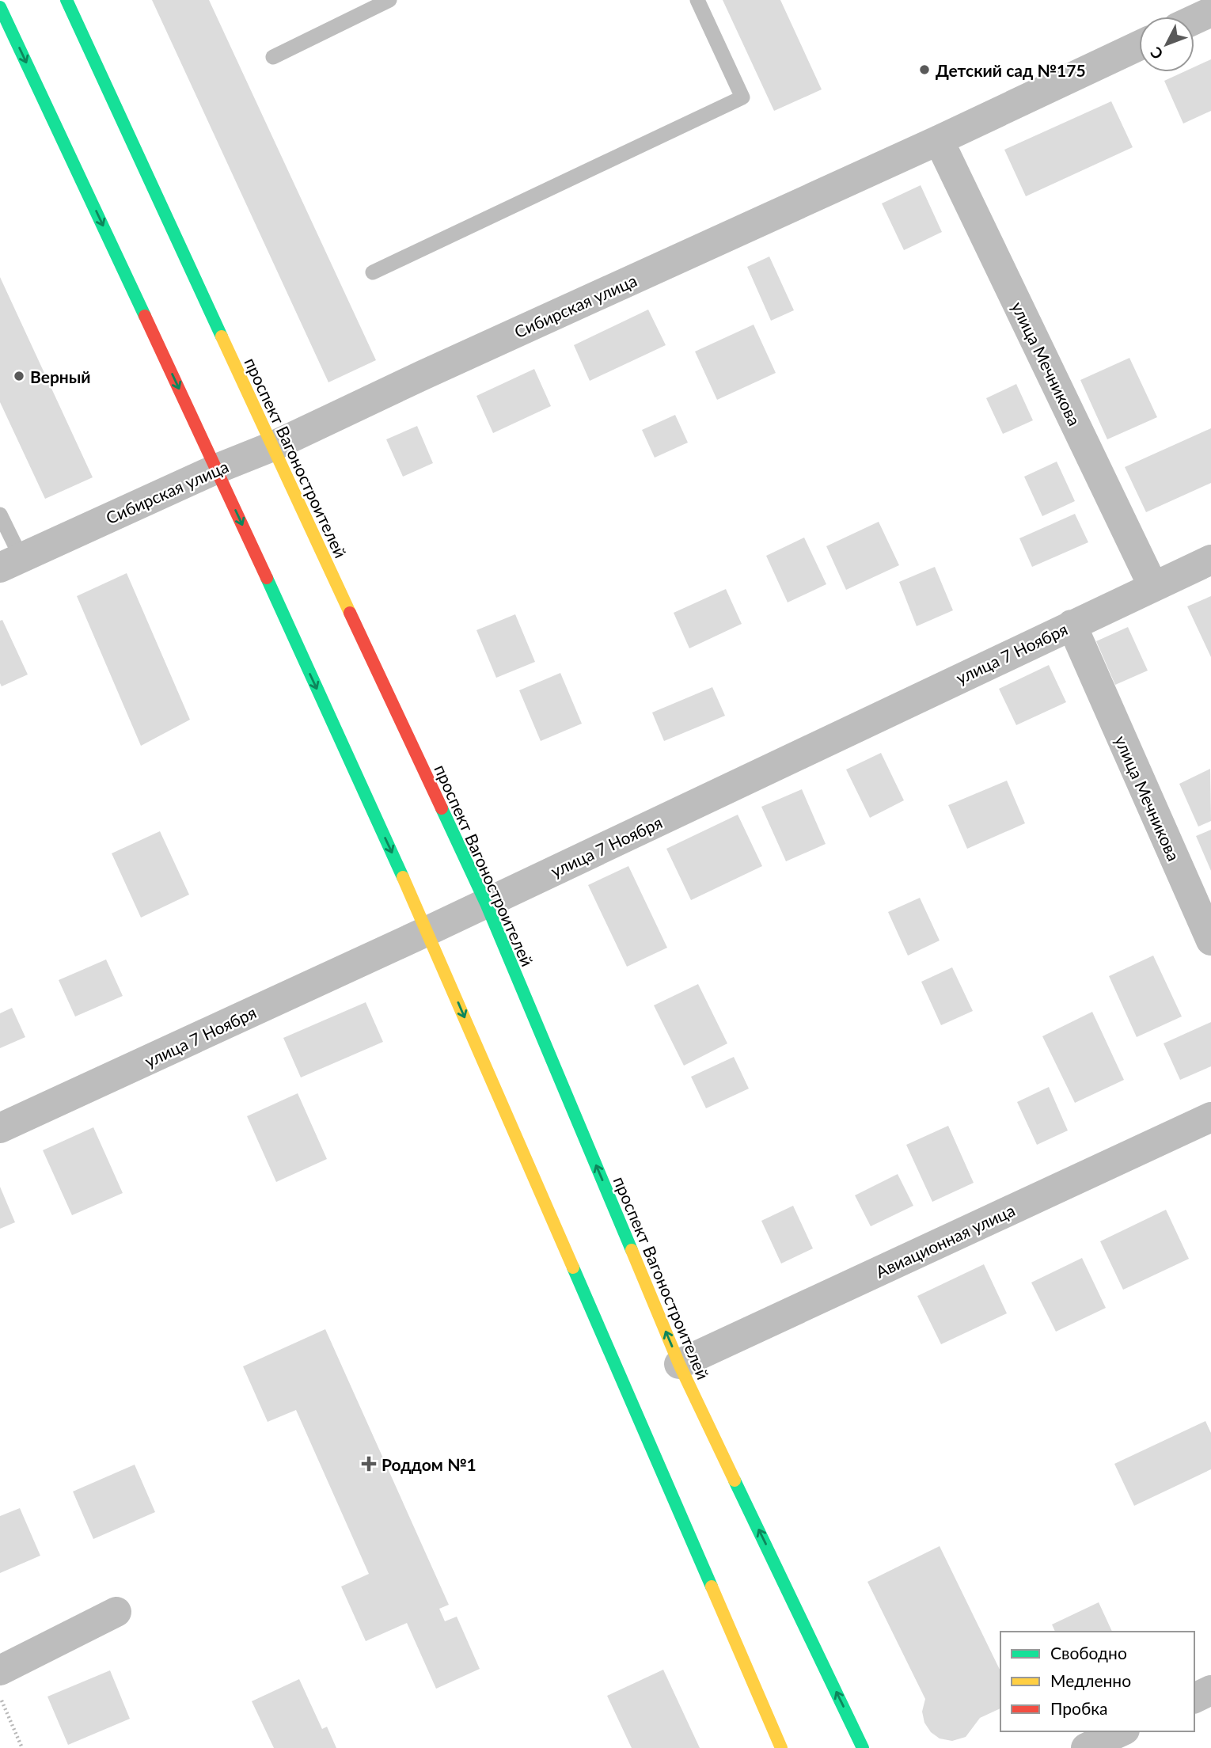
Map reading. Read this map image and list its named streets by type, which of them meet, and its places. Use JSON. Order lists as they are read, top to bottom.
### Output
{
  "streets": {
    "main road": ["проспект Вагоностроителей"],
    "street": [
      "Сибирская улица",
      "улица Мечникова",
      "улица 7 Ноября",
      "Авиационная улица"
    ]
  },
  "crossings": [
    ["Сибирская улица", "улица Мечникова"],
    ["Сибирская улица", "проспект Вагоностроителей"],
    ["улица Мечникова", "улица 7 Ноября"],
    ["проспект Вагоностроителей", "улица 7 Ноября"],
    ["проспект Вагоностроителей", "Авиационная улица"]
  ],
  "places": {
    "other": ["Детский сад №175", "Верный"],
    "health": ["Роддом №1"]
  },
  "legend": ["Свободно", "Медленно", "Пробка"],
  "north": "bottom left"
}
